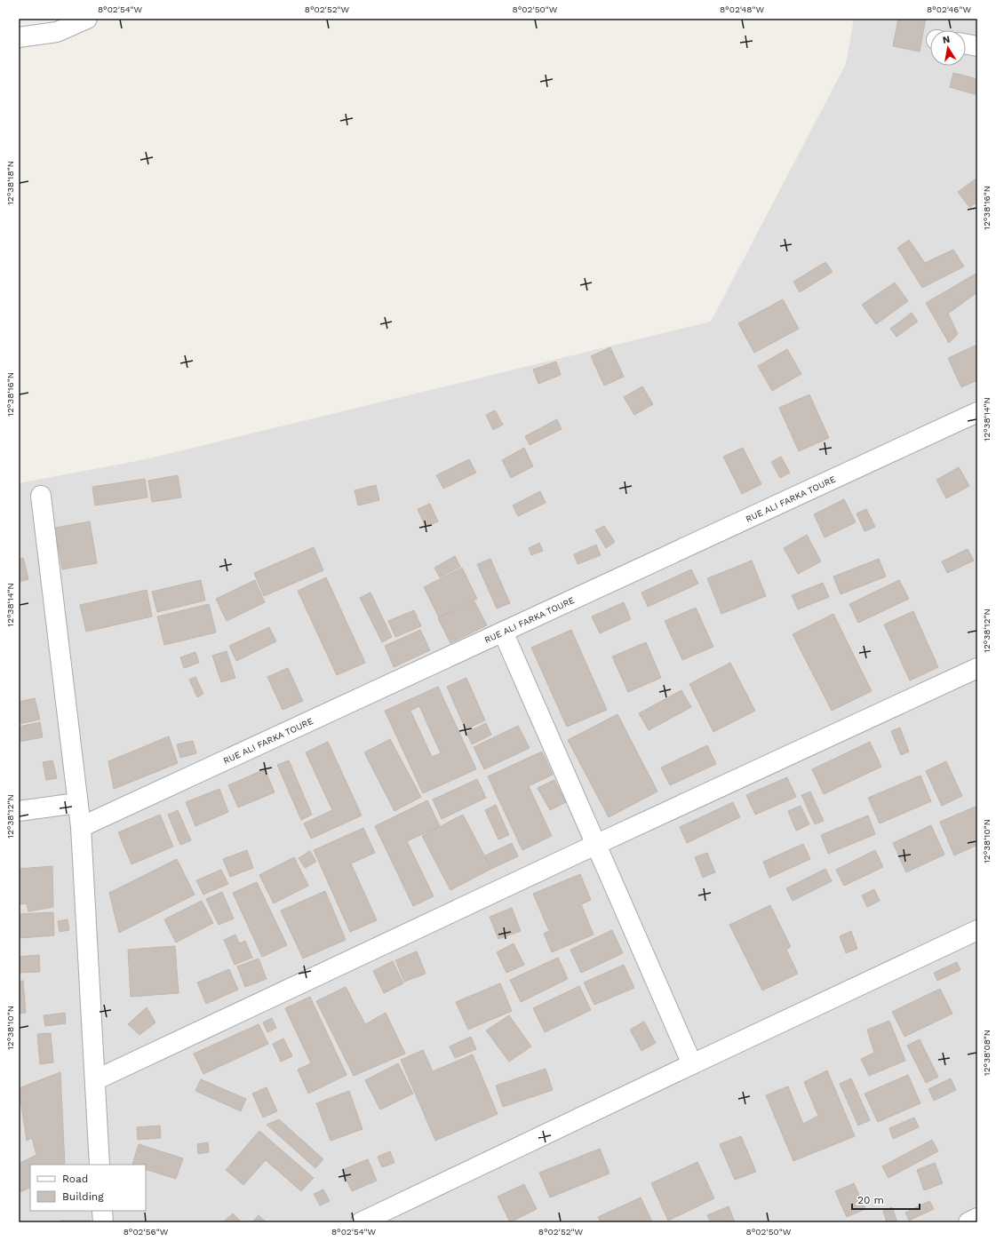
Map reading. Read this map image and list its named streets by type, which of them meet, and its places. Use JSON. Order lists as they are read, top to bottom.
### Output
{
  "streets": {
    "street": ["RUE ALI FARKA TOURE"]
  },
  "legend": ["Road", "Building"],
  "scale_bar": "20 m",
  "north": "top",
  "coordinates": [
    "8°02'54\"W",
    "8°02'52\"W",
    "8°02'50\"W",
    "8°02'48\"W",
    "8°02'46\"W",
    "12°38'18\"N",
    "12°38'16\"N",
    "12°38'14\"N",
    "12°38'12\"N",
    "12°38'10\"N",
    "12°38'08\"N",
    "8°02'56\"W"
  ]
}
